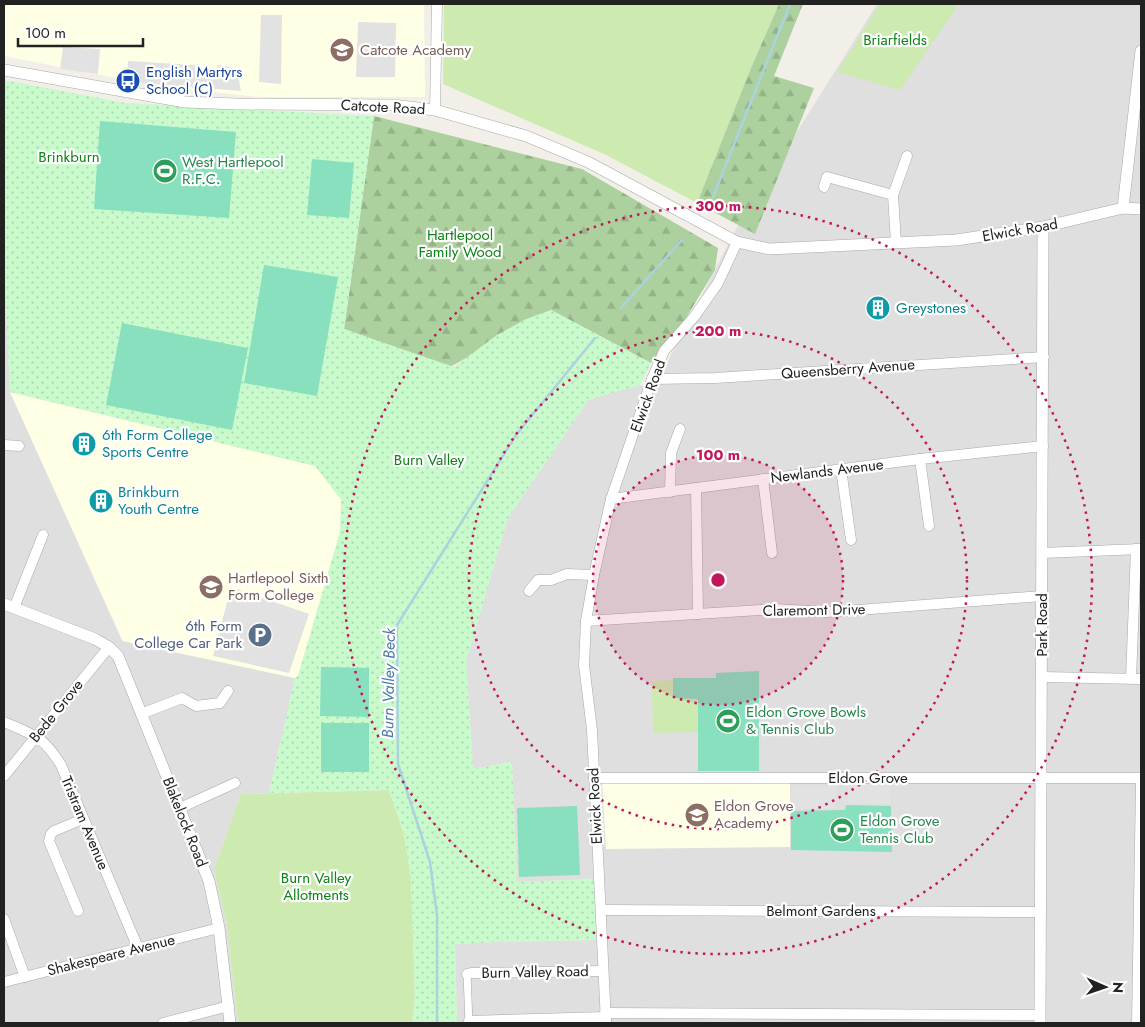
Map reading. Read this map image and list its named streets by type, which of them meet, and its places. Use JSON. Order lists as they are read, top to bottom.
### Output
{
  "streets": {
    "street": [
      "Catcote Road",
      "Elwick Road",
      "Queensberry Avenue",
      "Newlands Avenue",
      "Claremont Drive",
      "Park Road",
      "Bede Grove",
      "Eldon Grove",
      "Blakelock Road",
      "Tristram Avenue",
      "Belmont Gardens",
      "Shakespeare Avenue",
      "Burn Valley Road"
    ]
  },
  "crossings": [
    ["Catcote Road", "Elwick Road"],
    ["Elwick Road", "Queensberry Avenue"],
    ["Elwick Road", "Newlands Avenue"],
    ["Elwick Road", "Claremont Drive"],
    ["Elwick Road", "Park Road"],
    ["Elwick Road", "Eldon Grove"],
    ["Elwick Road", "Belmont Gardens"],
    ["Elwick Road", "Burn Valley Road"],
    ["Queensberry Avenue", "Park Road"],
    ["Newlands Avenue", "Park Road"],
    ["Claremont Drive", "Park Road"],
    ["Park Road", "Eldon Grove"],
    ["Park Road", "Belmont Gardens"],
    ["Bede Grove", "Blakelock Road"],
    ["Bede Grove", "Tristram Avenue"],
    ["Blakelock Road", "Shakespeare Avenue"],
    ["Tristram Avenue", "Shakespeare Avenue"]
  ],
  "water": ["Burn Valley Beck"],
  "parks": [
    "Briarfields",
    "Brinkburn",
    "Hartlepool Family Wood",
    "Burn Valley",
    "Burn Valley Allotments"
  ],
  "places": {
    "school or university": ["Catcote Academy", "Hartlepool Sixth Form College", "Eldon Grove Academy"],
    "bus stop": ["English Martyrs School (C)"],
    "sports": ["West Hartlepool R.F.C.", "Eldon Grove Bowls & Tennis Club", "Eldon Grove Tennis Club"],
    "building": ["Greystones", "6th Form College Sports Centre", "Brinkburn Youth Centre"],
    "parking": ["6th Form College Car Park"]
  },
  "scale_bar": "100 m",
  "north": "right",
  "rings": ["300 m", "200 m", "100 m"]
}
